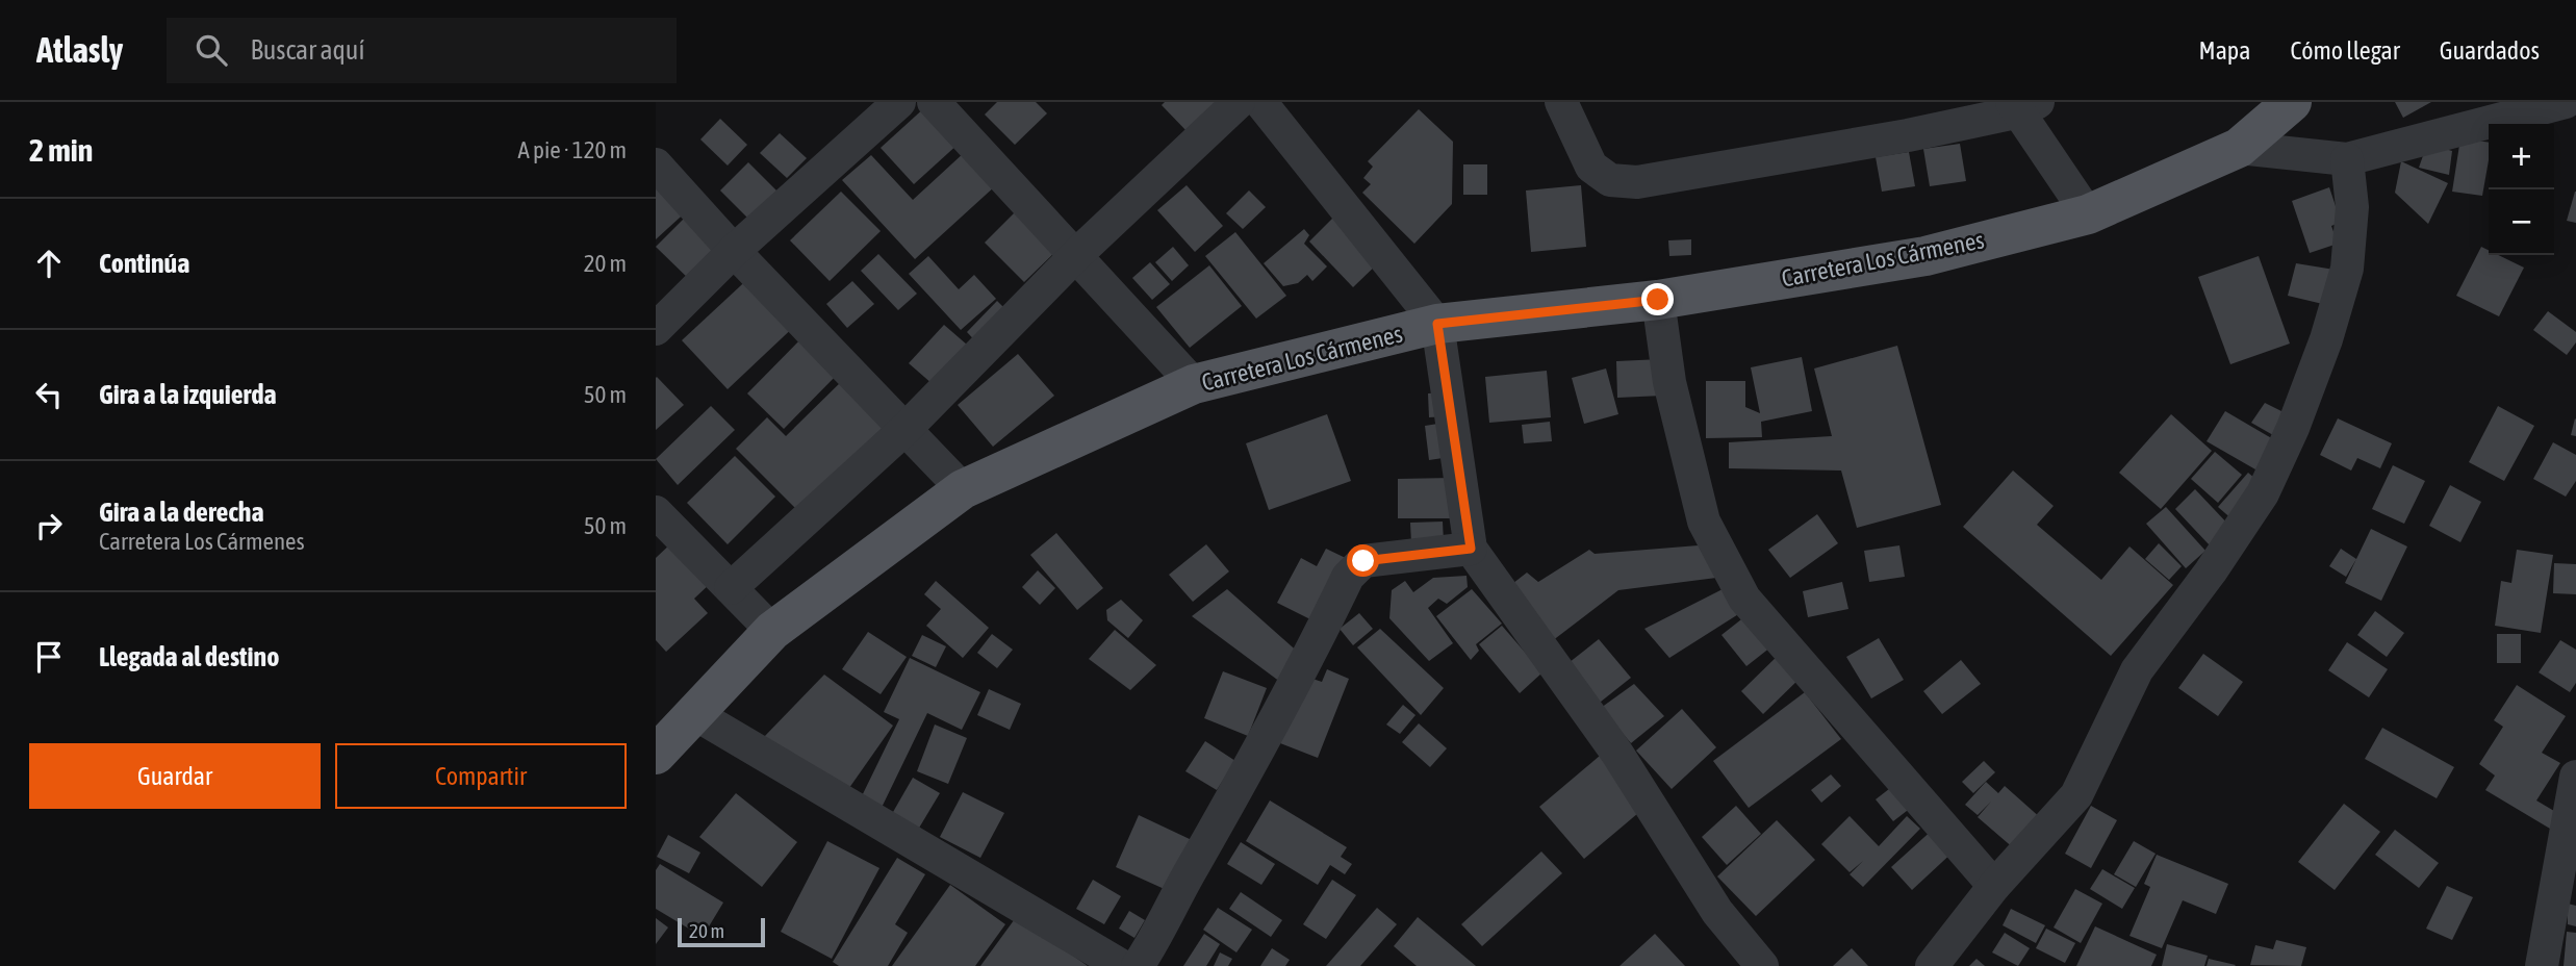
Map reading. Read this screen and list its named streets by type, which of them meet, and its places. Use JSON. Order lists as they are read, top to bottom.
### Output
{
  "streets": {
    "main road": ["Carretera Los Cármenes"]
  },
  "scale_bar": "20 m",
  "page": {
    "header": "Atlasly",
    "search": "Buscar aquí",
    "nav": ["Mapa", "Cómo llegar", "Guardados"],
    "heading": ["2 min", "A pie · 120 m"],
    "map_buttons": ["+", "−"],
    "list": [
      ["Continúa", "20 m"],
      ["Gira a la izquierda", "50 m"],
      ["Gira a la derecha", "Carretera Los Cármenes", "50 m"],
      "Llegada al destino"
    ],
    "buttons": ["Guardar", "Compartir"],
    "scale": "20 m"
  }
}
